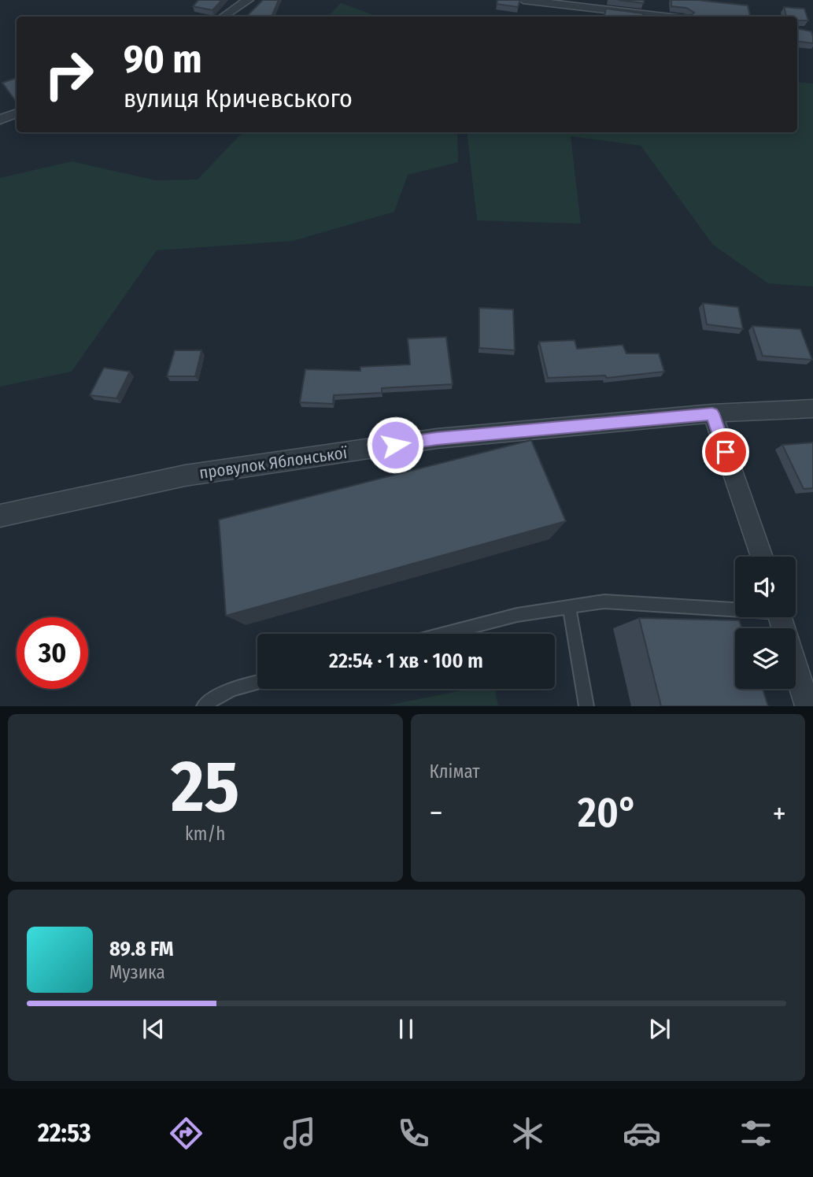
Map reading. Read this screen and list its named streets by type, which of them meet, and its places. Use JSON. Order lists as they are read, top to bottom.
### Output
{
  "streets": {
    "street": ["провулок Яблонської"]
  },
  "page": {
    "turn": ["90 m", "вулиця Кричевського"],
    "limit": "30",
    "trip": "22:54 · 1 хв · 100 m",
    "tile": [
      ["25", "km/h"],
      "Клімат"
    ],
    "heat": ["−", "20°", "+"],
    "song": ["89.8 FM", "Музика"],
    "tabs": "22:53"
  }
}
